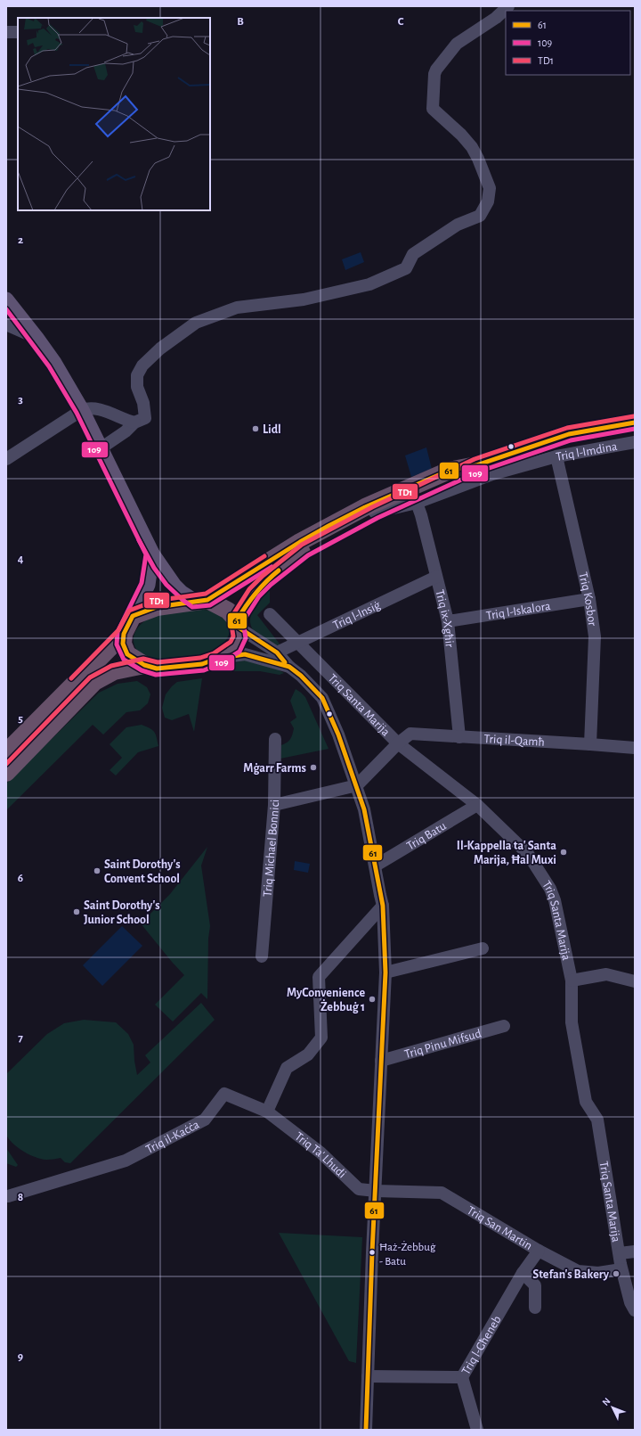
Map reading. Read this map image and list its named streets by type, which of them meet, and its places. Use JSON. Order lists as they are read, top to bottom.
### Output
{
  "streets": {
    "highway": ["Triq l-Imdina"],
    "street": [
      "Triq Kosbor",
      "Triq l-Iskalora",
      "Triq l-Insiġ",
      "Triq ix-Xgħir",
      "Triq Santa Marija",
      "Triq il-Qamħ",
      "Triq Batu",
      "Triq Michael Bonnici",
      "Triq Pinu Mifsud",
      "Triq il-Kaċċa",
      "Triq Ta' Lhudi",
      "Triq San Martin",
      "Triq l-Għeneb"
    ]
  },
  "crossings": [
    ["Triq l-Imdina", "Triq Kosbor"],
    ["Triq l-Imdina", "Triq ix-Xgħir"],
    ["Triq Kosbor", "Triq l-Iskalora"],
    ["Triq Kosbor", "Triq il-Qamħ"],
    ["Triq l-Iskalora", "Triq ix-Xgħir"],
    ["Triq l-Insiġ", "Triq ix-Xgħir"],
    ["Triq l-Insiġ", "Triq Santa Marija"],
    ["Triq ix-Xgħir", "Triq il-Qamħ"],
    ["Triq Santa Marija", "Triq il-Qamħ"],
    ["Triq Santa Marija", "Triq Batu"],
    ["Triq Santa Marija", "Triq San Martin"],
    ["Triq il-Kaċċa", "Triq Ta' Lhudi"],
    ["Triq Ta' Lhudi", "Triq San Martin"],
    ["Triq San Martin", "Triq l-Għeneb"]
  ],
  "places": [
    "Lidl",
    "Mġarr Farms",
    "Il-Kappella ta' Santa Marija, Ħal Muxi",
    "Saint Dorothy's Convent School",
    "Saint Dorothy's Junior School",
    "MyConvenience Żebbuġ 1",
    "Ħaż-Żebbuġ - Batu",
    "Stefan's Bakery"
  ],
  "lines": ["transit line 109", "transit line TD1", "transit line 61"],
  "legend": ["61", "109", "TD1"],
  "north": "top left",
  "grid": {
    "columns": ["B", "C"],
    "rows": [
      "2",
      "3",
      "4",
      "5",
      "6",
      "7",
      "8",
      "9"
    ]
  }
}
